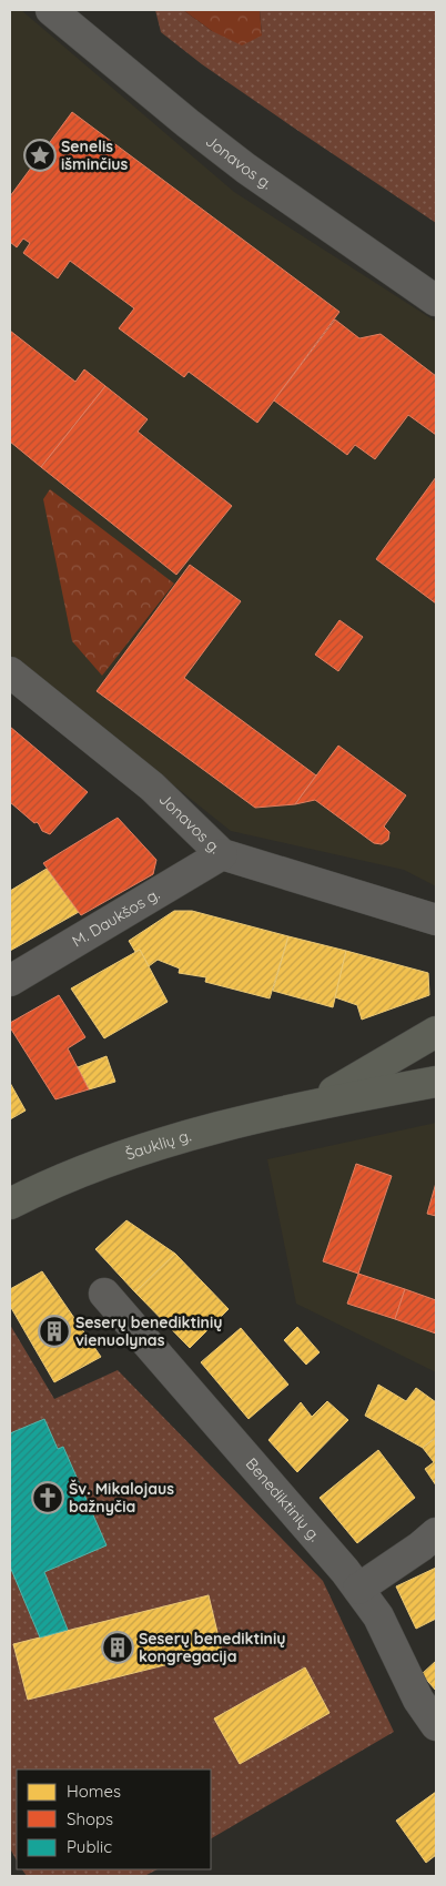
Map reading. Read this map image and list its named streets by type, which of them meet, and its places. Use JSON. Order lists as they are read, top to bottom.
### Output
{
  "streets": {
    "main road": ["Šauklių g."],
    "street": ["Jonavos g.", "M. Daukšos g.", "Benediktinių g."]
  },
  "crossings": [
    ["Jonavos g.", "M. Daukšos g."]
  ],
  "places": {
    "place": ["Senelis išminčius"],
    "building": ["Seserų benediktinių vienuolynas", "Seserų benediktinių kongregacija"],
    "church": ["Šv. Mikalojaus bažnyčia"]
  },
  "legend": ["Homes", "Shops", "Public"]
}
